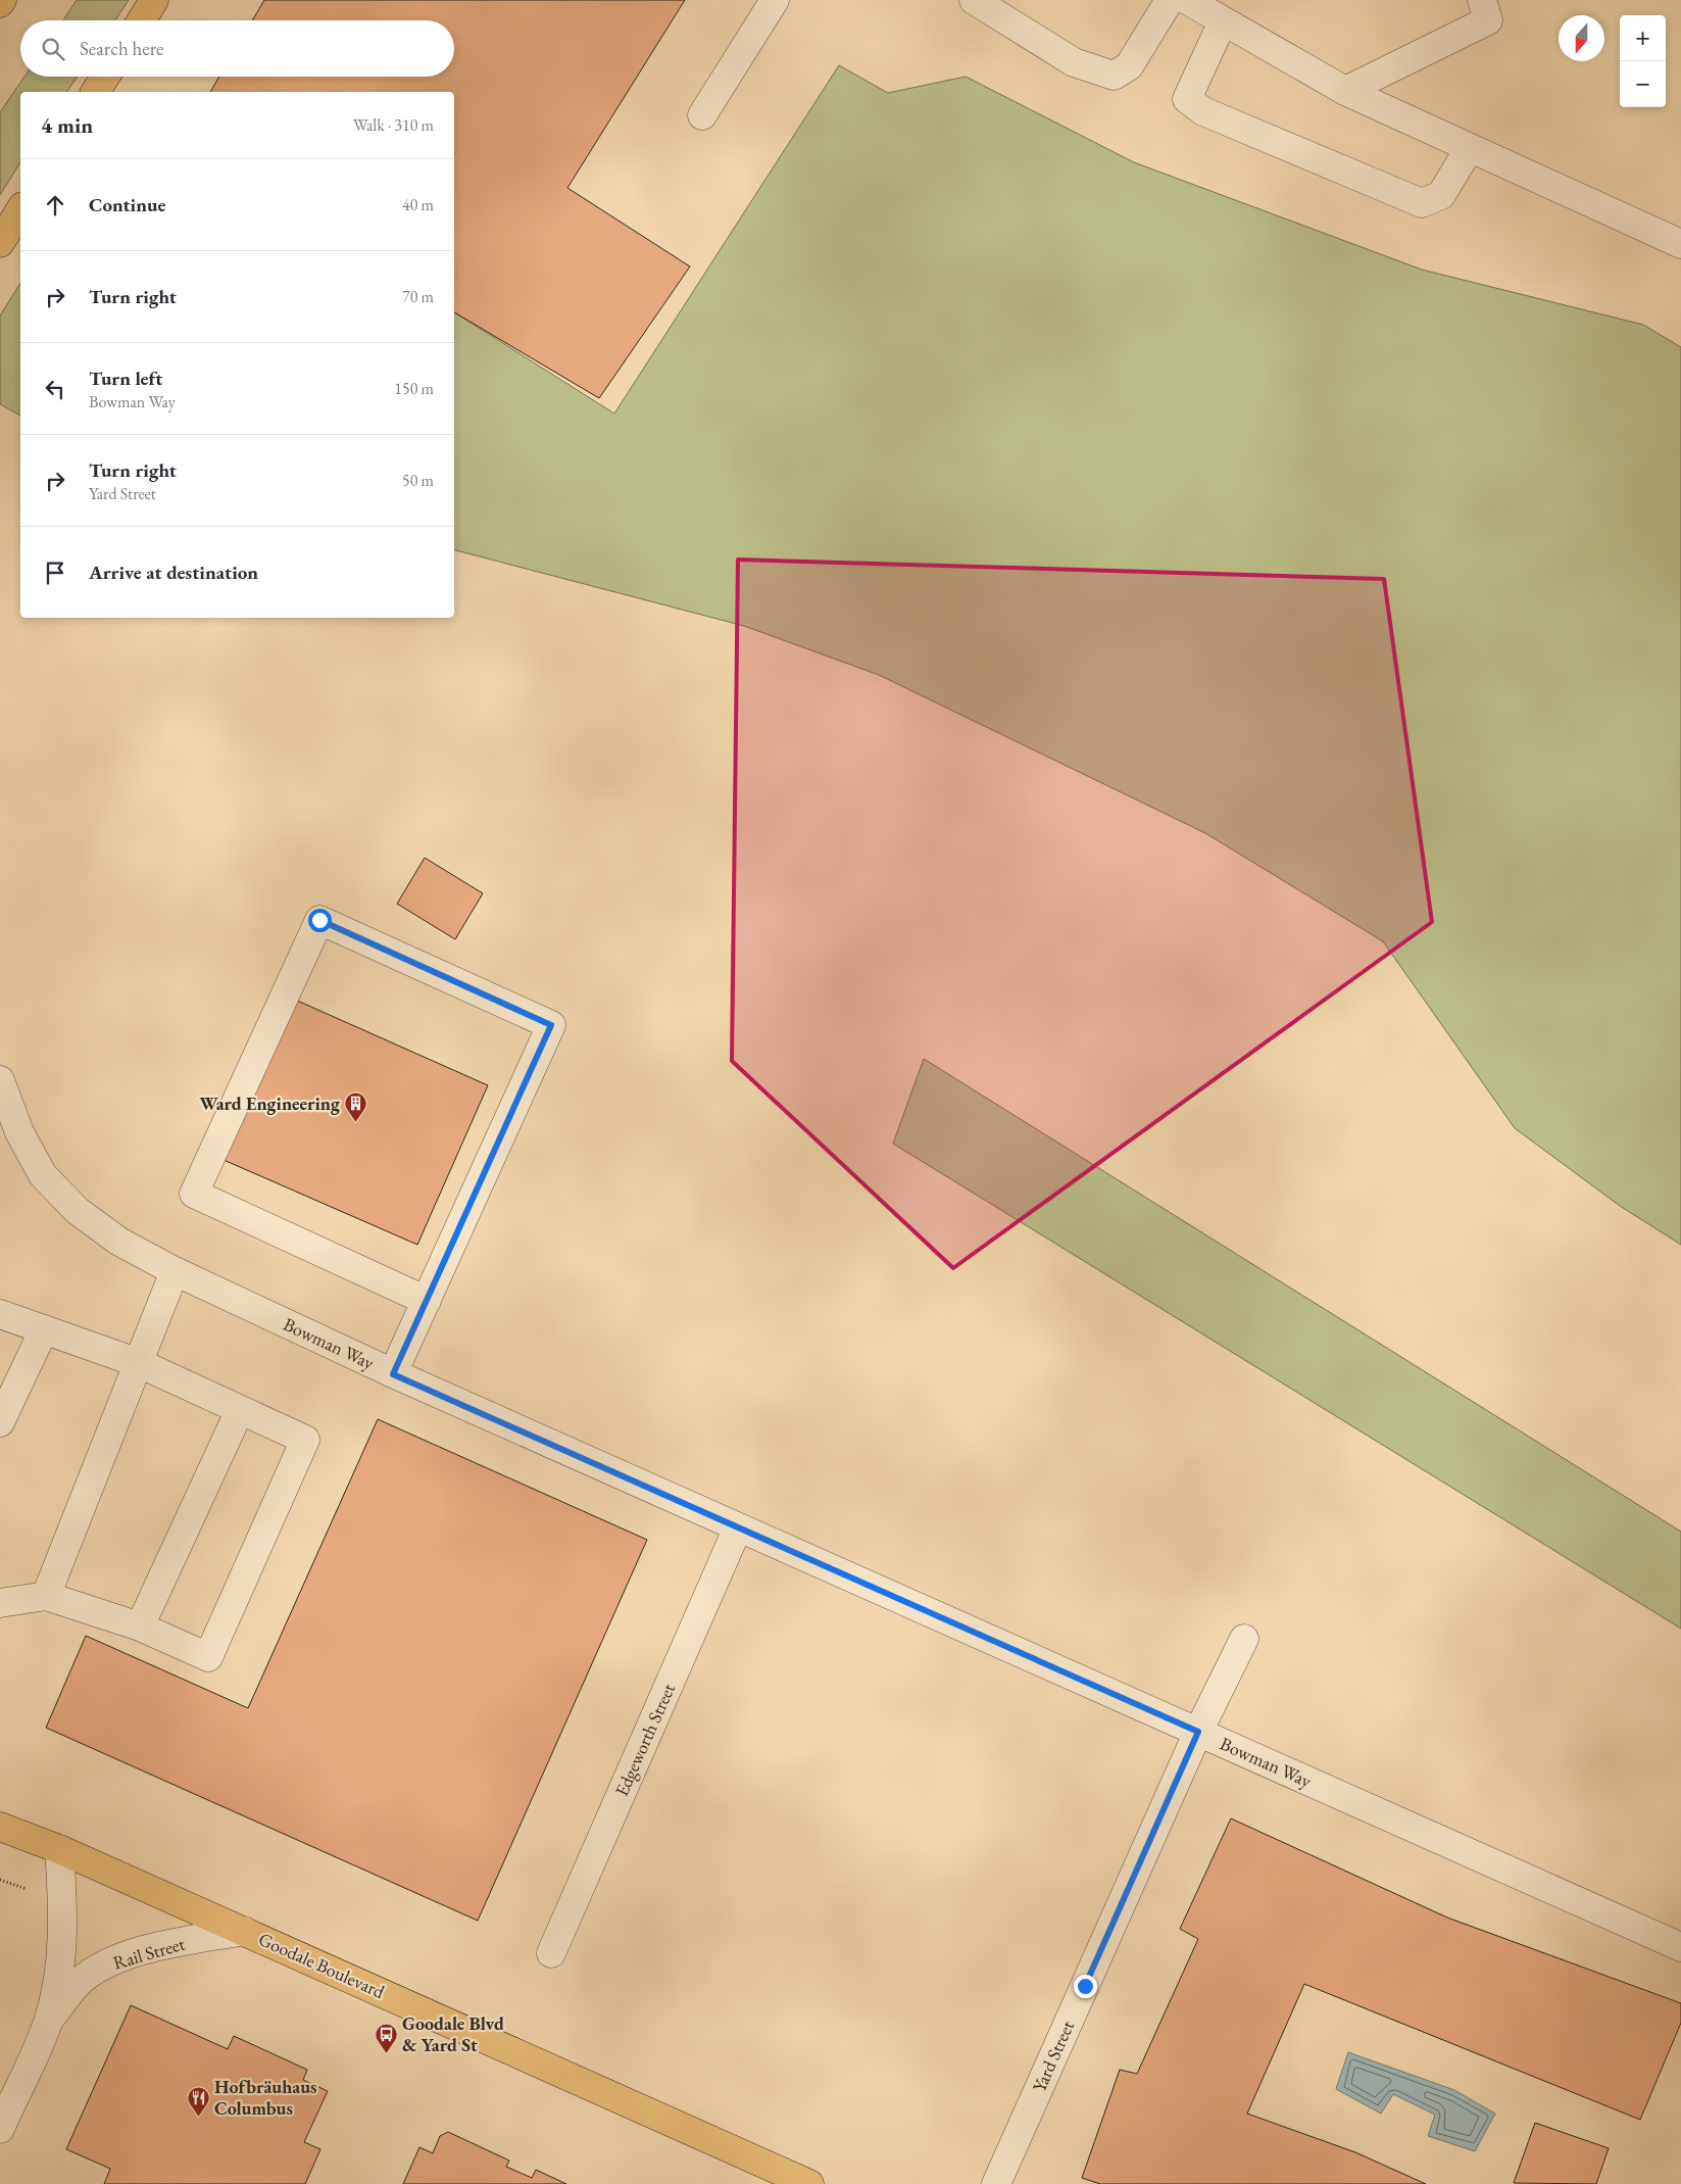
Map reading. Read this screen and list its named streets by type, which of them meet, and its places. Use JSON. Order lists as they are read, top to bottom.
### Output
{
  "streets": {
    "main road": ["Goodale Boulevard"],
    "street": [
      "Bowman Way",
      "Edgeworth Street",
      "Rail Street",
      "Yard Street"
    ]
  },
  "crossings": [
    ["Bowman Way", "Edgeworth Street"],
    ["Bowman Way", "Yard Street"],
    ["Rail Street", "Goodale Boulevard"]
  ],
  "places": {
    "building": ["Ward Engineering"],
    "bus stop": ["Goodale Blvd & Yard St"],
    "restaurant": ["Hofbräuhaus Columbus"]
  },
  "north": "bottom",
  "page": {
    "map_buttons": ["+", "−"],
    "search": "Search here",
    "heading": ["4 min", "Walk · 310 m"],
    "list": [
      ["Continue", "40 m"],
      ["Turn right", "70 m"],
      ["Turn left", "Bowman Way", "150 m"],
      ["Turn right", "Yard Street", "50 m"],
      "Arrive at destination"
    ]
  }
}
